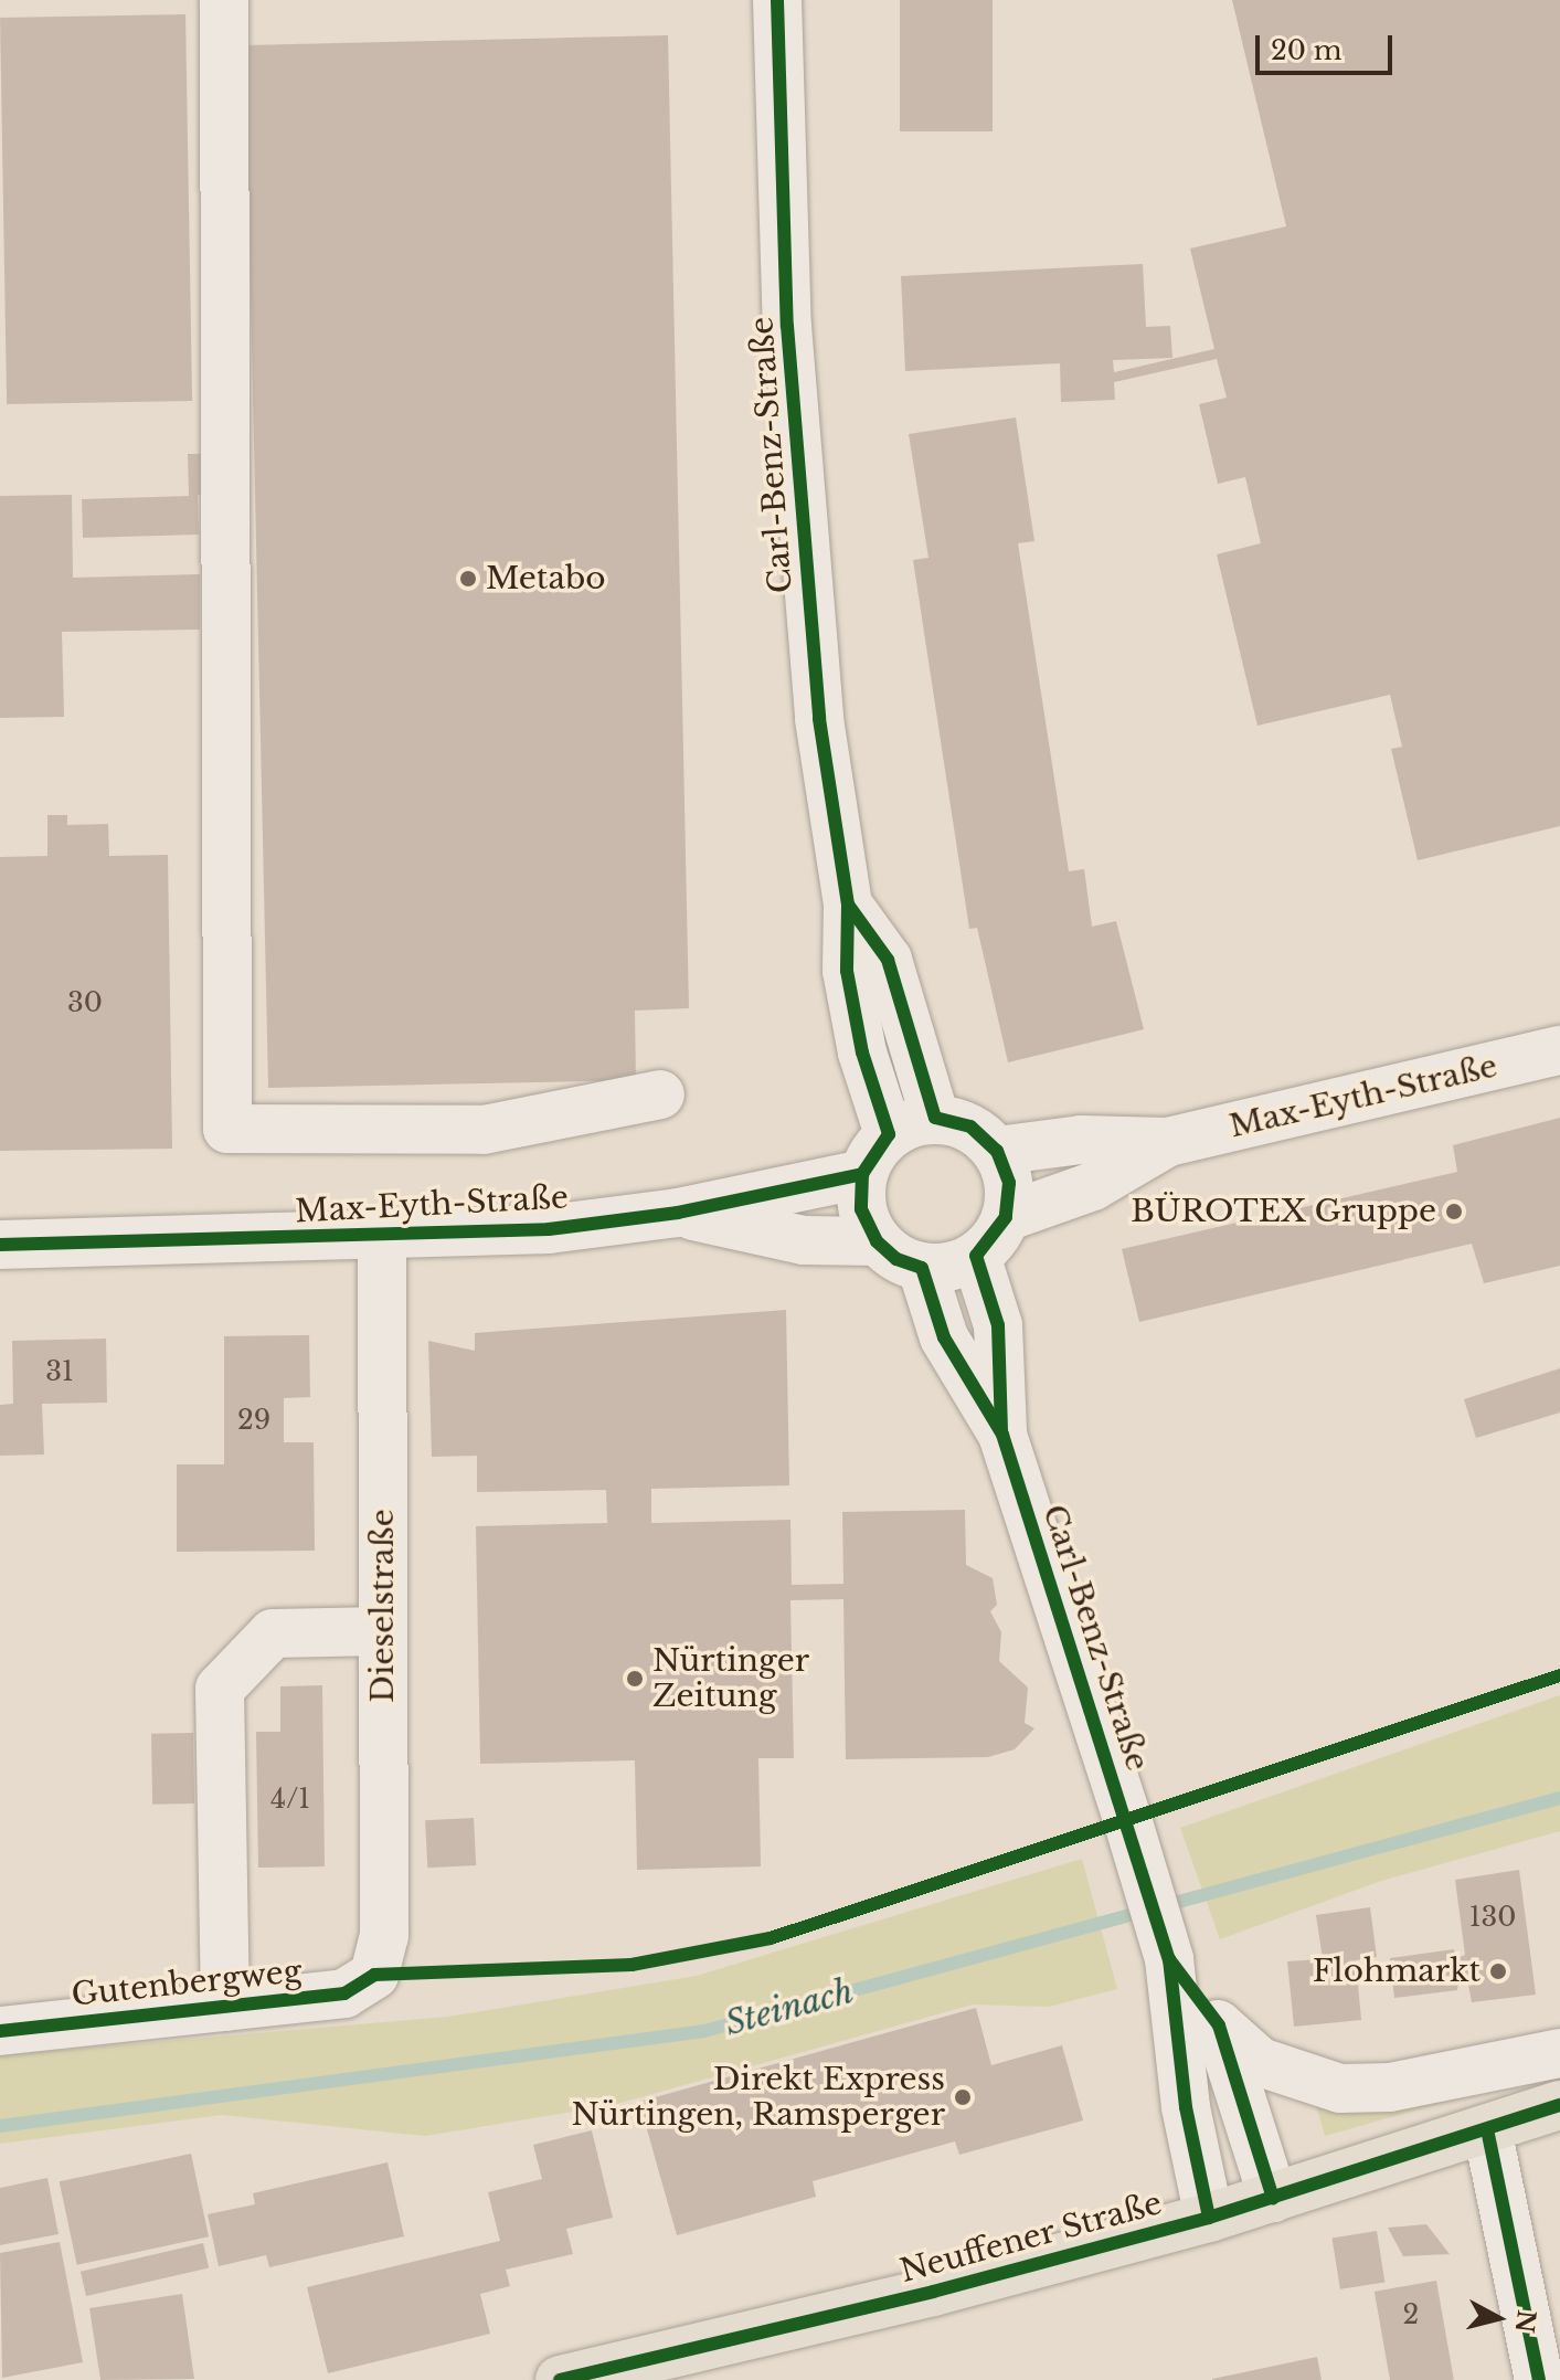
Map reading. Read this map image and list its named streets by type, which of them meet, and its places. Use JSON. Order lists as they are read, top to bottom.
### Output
{
  "streets": {
    "main road": ["Neuffener Straße"],
    "street": [
      "Carl-Benz-Straße",
      "Max-Eyth-Straße",
      "Dieselstraße",
      "Gutenbergweg"
    ]
  },
  "crossings": [
    ["Carl-Benz-Straße", "Max-Eyth-Straße"],
    ["Carl-Benz-Straße", "Neuffener Straße"],
    ["Max-Eyth-Straße", "Dieselstraße"],
    ["Dieselstraße", "Gutenbergweg"]
  ],
  "water": ["Steinach"],
  "places": [
    "Metabo",
    "BÜROTEX Gruppe",
    "Nürtinger Zeitung",
    "Flohmarkt",
    "Direkt Express Nürtingen, Ramsperger"
  ],
  "house_numbers": [
    "30",
    "31",
    "29",
    "4/1",
    "130",
    "2"
  ],
  "scale_bar": "20 m",
  "north": "right"
}
